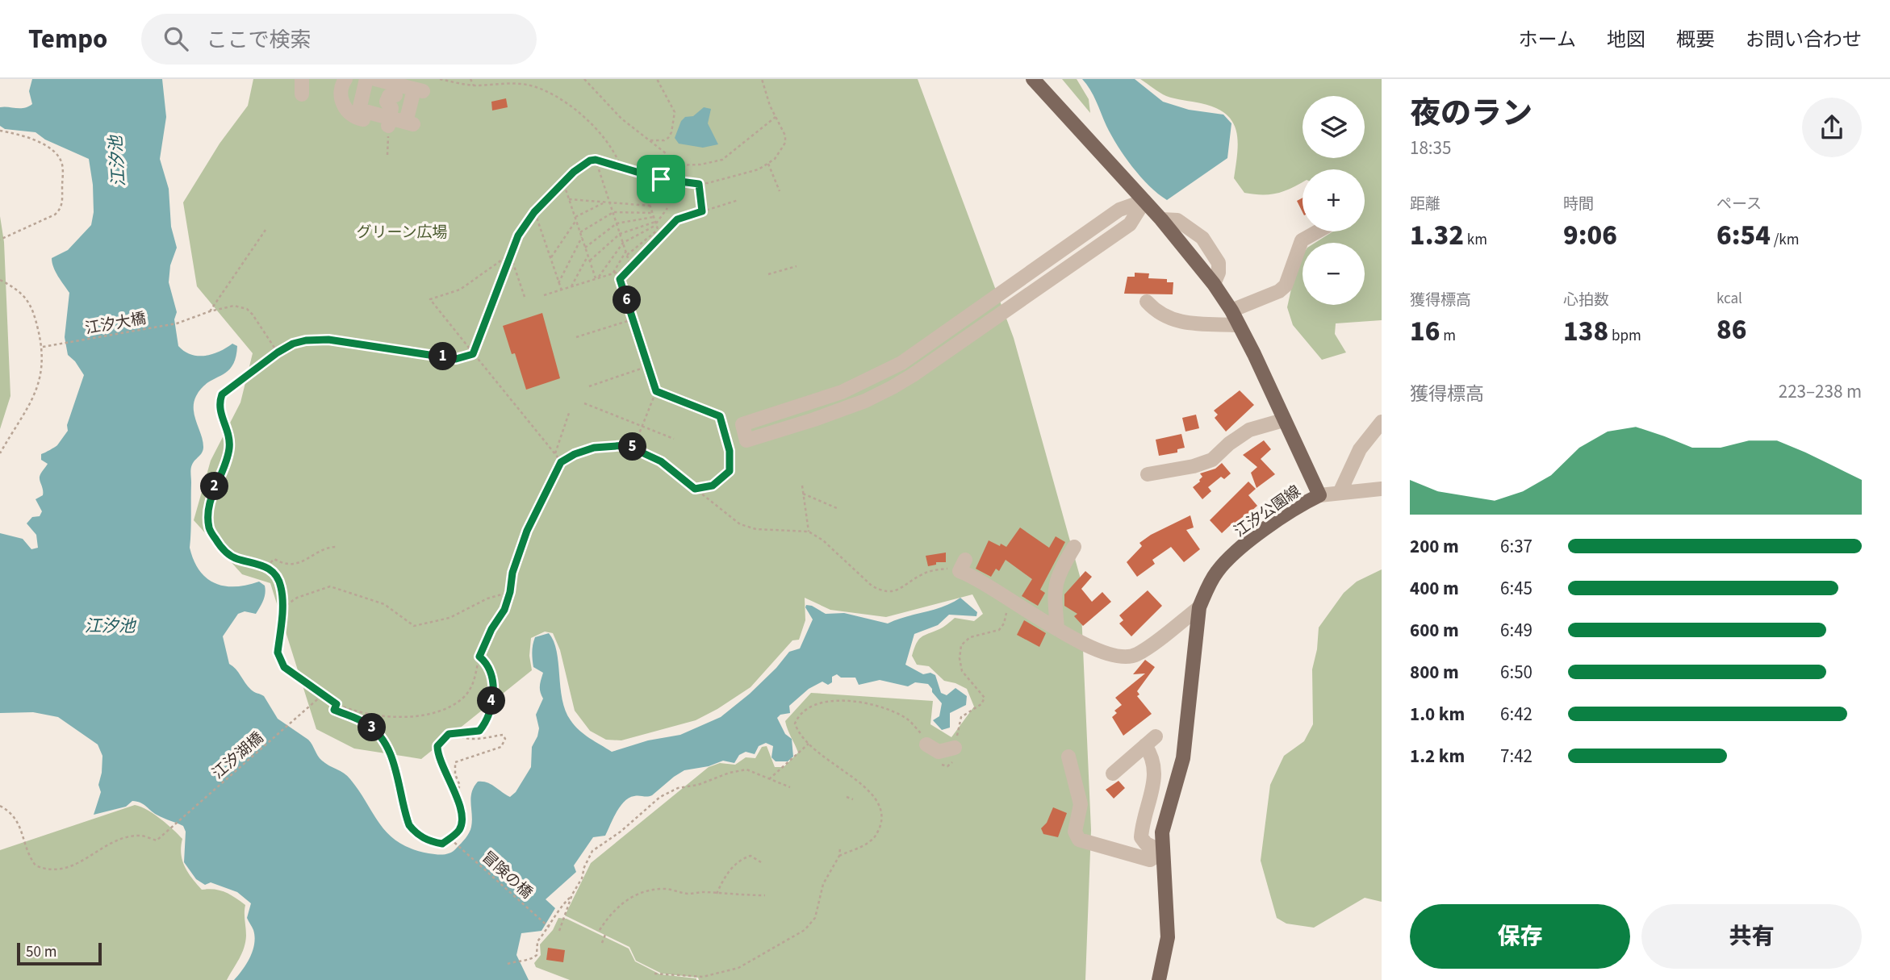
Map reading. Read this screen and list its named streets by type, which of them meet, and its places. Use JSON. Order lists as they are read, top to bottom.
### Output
{
  "streets": {
    "main road": ["江汐公園線"],
    "path": ["江汐大橋", "江汐湖橋", "冒険の橋"]
  },
  "water": ["江汐池"],
  "parks": ["グリーン広場"],
  "scale_bar": "50 m",
  "page": {
    "header": "Tempo",
    "search": "ここで検索",
    "nav": [
      "ホーム",
      "地図",
      "概要",
      "お問い合わせ"
    ],
    "heading": ["夜のラン", "18:35"],
    "map_buttons": ["+", "−"],
    "stats": [
      ["距離", "1.32 km"],
      ["時間", "9:06"],
      ["ペース", "6:54 /km"],
      ["獲得標高", "16 m"],
      ["心拍数", "138 bpm"],
      ["kcal", "86"]
    ],
    "pins": [
      "6",
      "1",
      "5",
      "2",
      "4",
      "3"
    ],
    "chart": ["獲得標高", "223–238 m"],
    "list": [
      {
        "name": "200 m",
        "note": "6:37"
      },
      {
        "name": "400 m",
        "note": "6:45"
      },
      {
        "name": "600 m",
        "note": "6:49"
      },
      {
        "name": "800 m",
        "note": "6:50"
      },
      {
        "name": "1.0 km",
        "note": "6:42"
      },
      {
        "name": "1.2 km",
        "note": "7:42"
      }
    ],
    "buttons": ["保存", "共有"],
    "scale": "50 m"
  }
}
